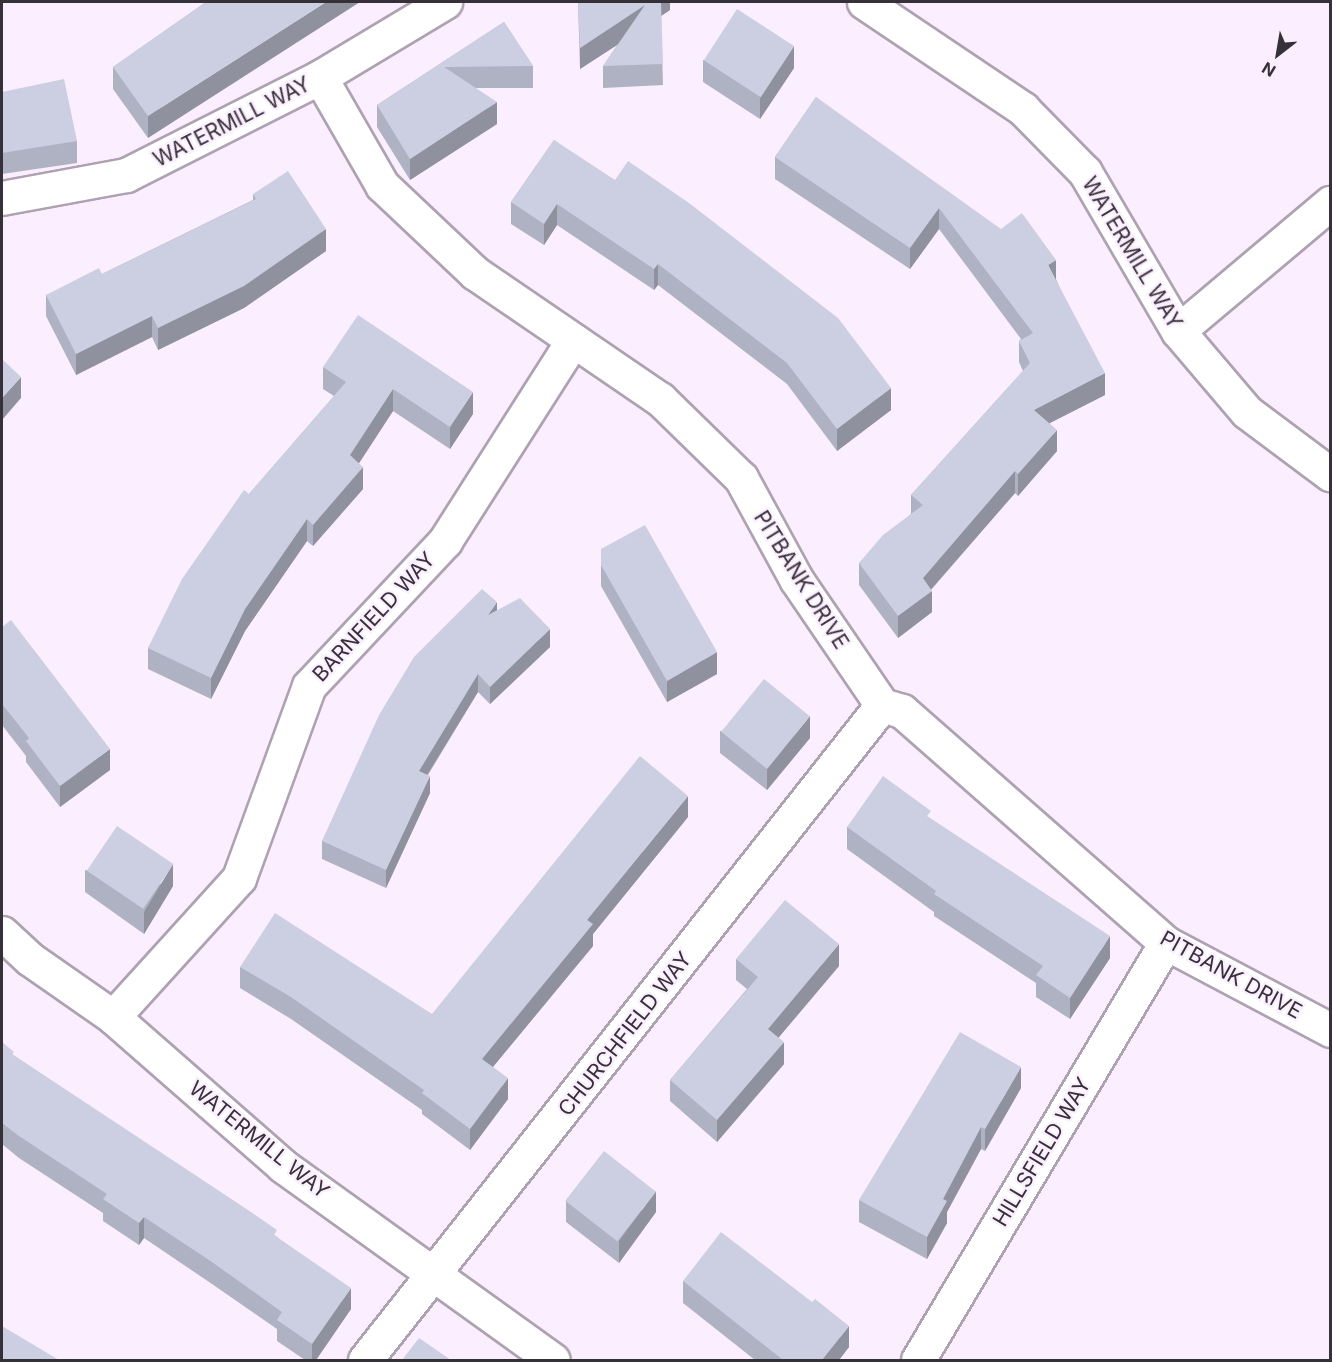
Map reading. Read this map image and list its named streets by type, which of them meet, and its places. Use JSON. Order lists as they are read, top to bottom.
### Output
{
  "streets": {
    "street": [
      "WATERMILL WAY",
      "PITBANK DRIVE",
      "BARNFIELD WAY",
      "CHURCHFIELD WAY",
      "HILLSFIELD WAY"
    ]
  },
  "crossings": [
    ["WATERMILL WAY", "PITBANK DRIVE"],
    ["WATERMILL WAY", "BARNFIELD WAY"],
    ["WATERMILL WAY", "CHURCHFIELD WAY"],
    ["PITBANK DRIVE", "BARNFIELD WAY"],
    ["PITBANK DRIVE", "CHURCHFIELD WAY"],
    ["PITBANK DRIVE", "HILLSFIELD WAY"]
  ],
  "north": "bottom left"
}
